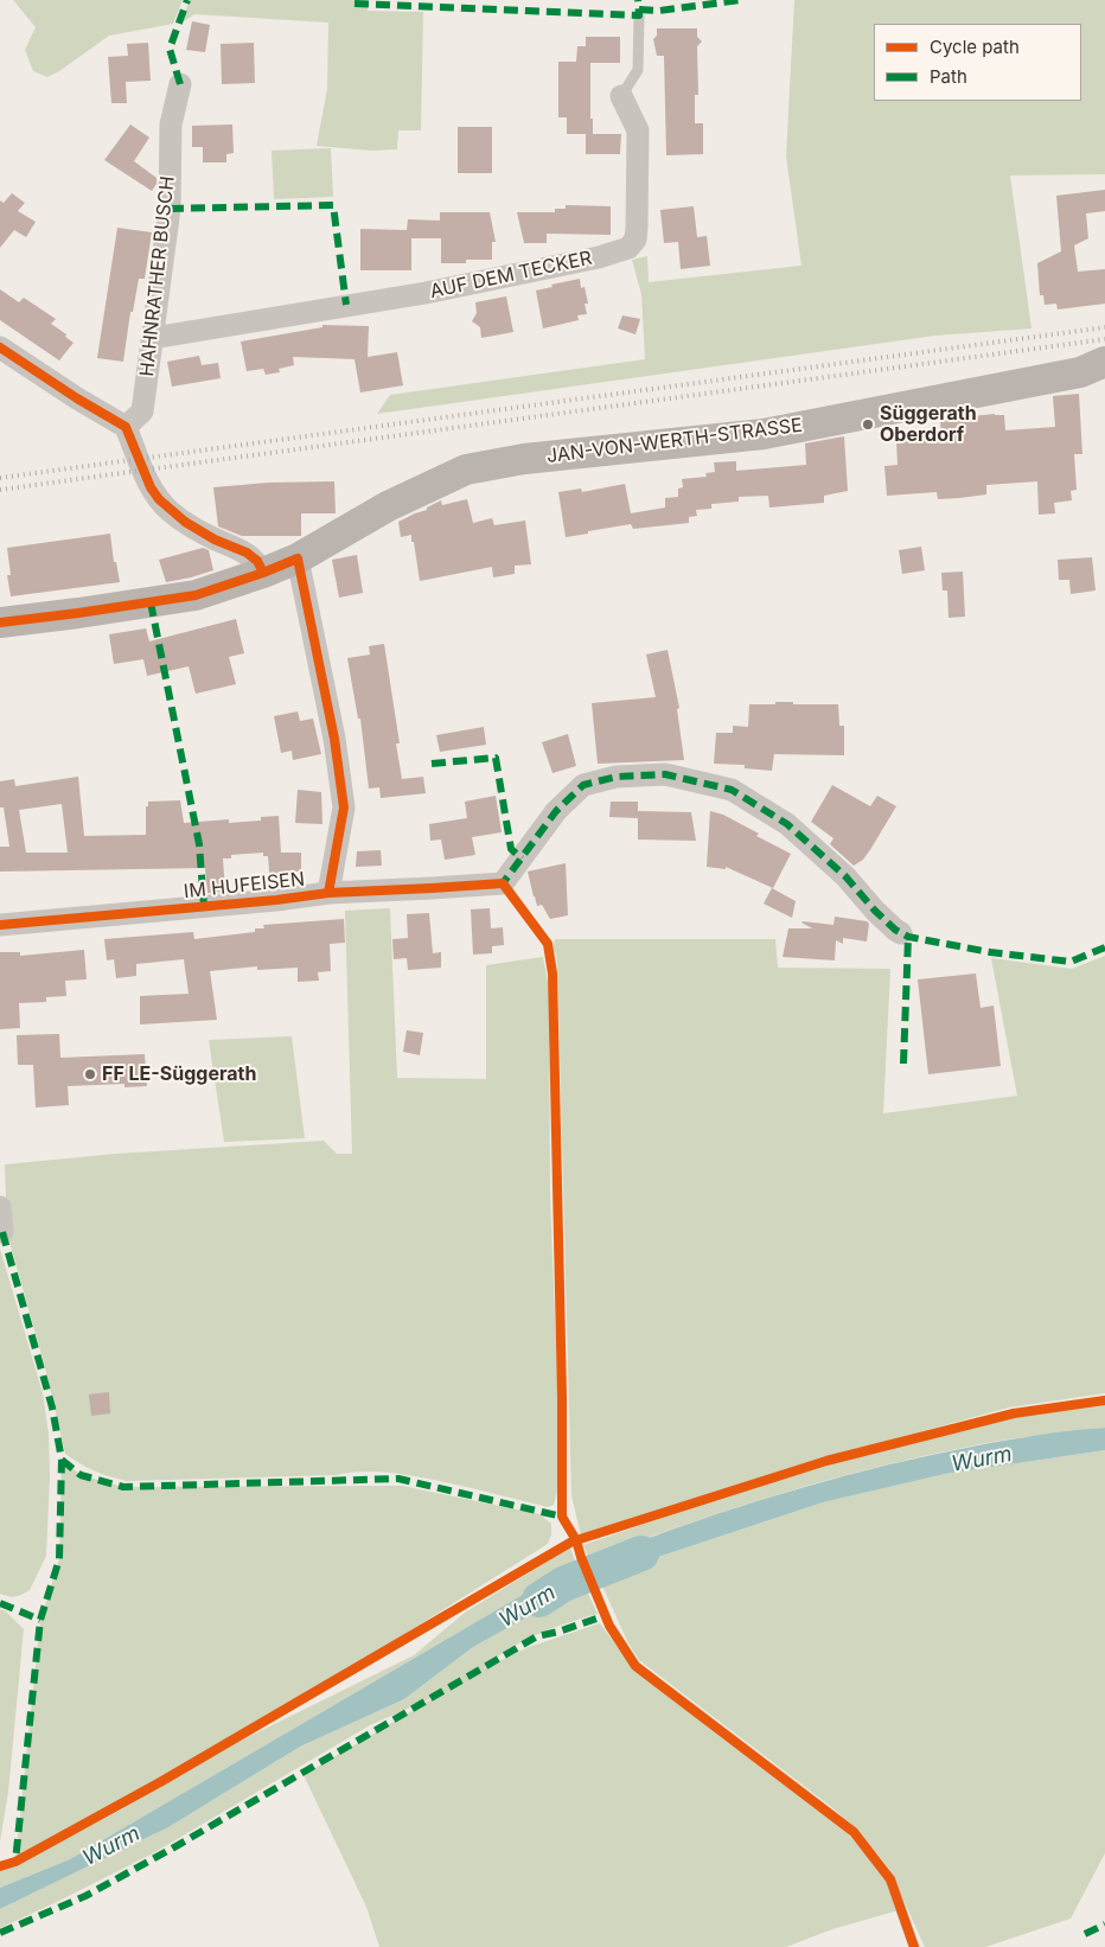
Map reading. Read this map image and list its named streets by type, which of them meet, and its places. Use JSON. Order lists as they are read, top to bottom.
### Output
{
  "streets": {
    "main road": ["JAN-VON-WERTH-STRASSE"],
    "street": ["AUF DEM TECKER", "HAHNRATHER BUSCH", "IM HUFEISEN"]
  },
  "crossings": [
    ["AUF DEM TECKER", "HAHNRATHER BUSCH"],
    ["JAN-VON-WERTH-STRASSE", "IM HUFEISEN"]
  ],
  "water": ["Wurm"],
  "places": ["Süggerath Oberdorf", "FF LE-Süggerath"],
  "legend": ["Cycle path", "Path"]
}
